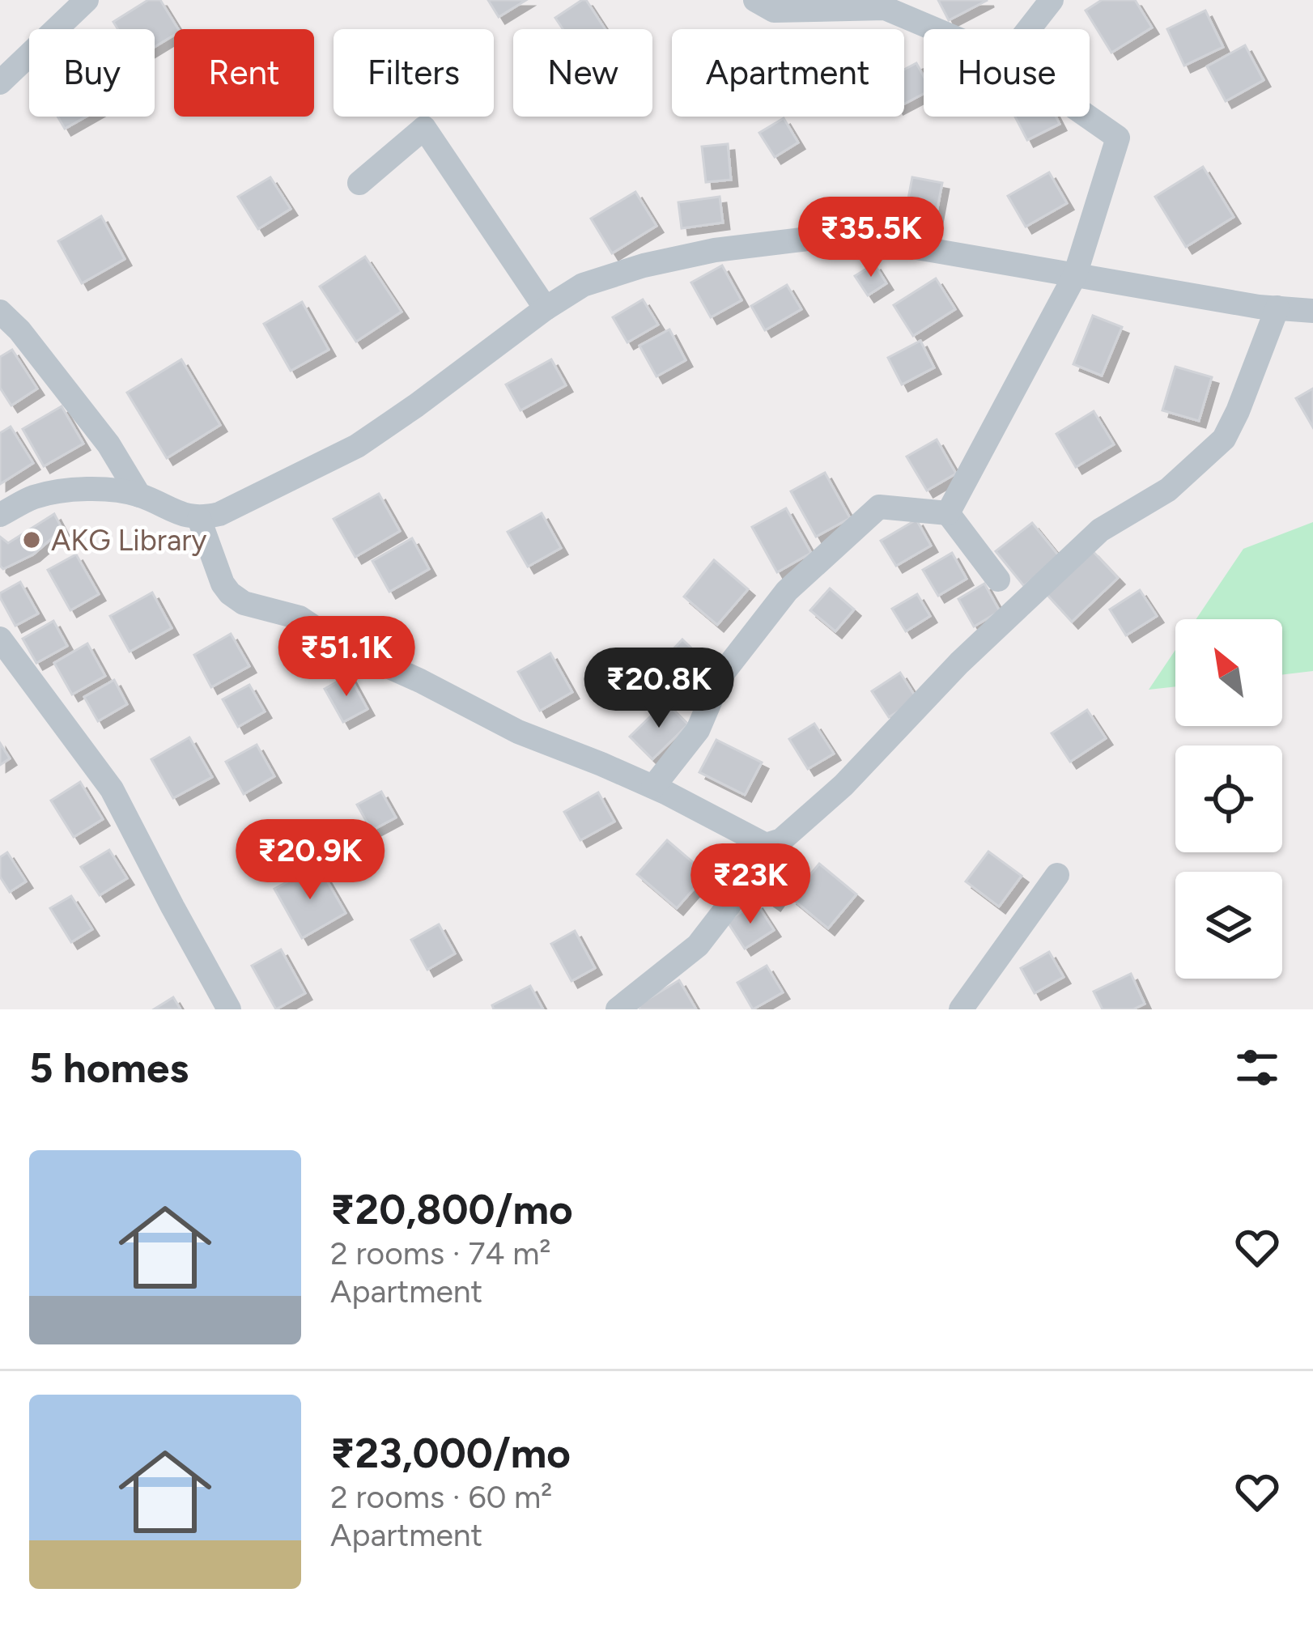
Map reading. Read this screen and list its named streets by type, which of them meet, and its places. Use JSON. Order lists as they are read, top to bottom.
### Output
{
  "places": ["AKG Library"],
  "north": "top left",
  "page": {
    "chip": [
      "Buy",
      "Rent",
      "Filters",
      "New",
      "Apartment",
      "House"
    ],
    "price": [
      "₹35.5K",
      "₹51.1K",
      "₹20.8K",
      "₹20.9K",
      "₹23K"
    ],
    "heading": "5 homes",
    "list": [
      {
        "name": "₹20,800/mo",
        "note": "2 rooms · 74 m² · Apartment"
      },
      {
        "name": "₹23,000/mo",
        "note": "2 rooms · 60 m² · Apartment"
      }
    ]
  }
}
